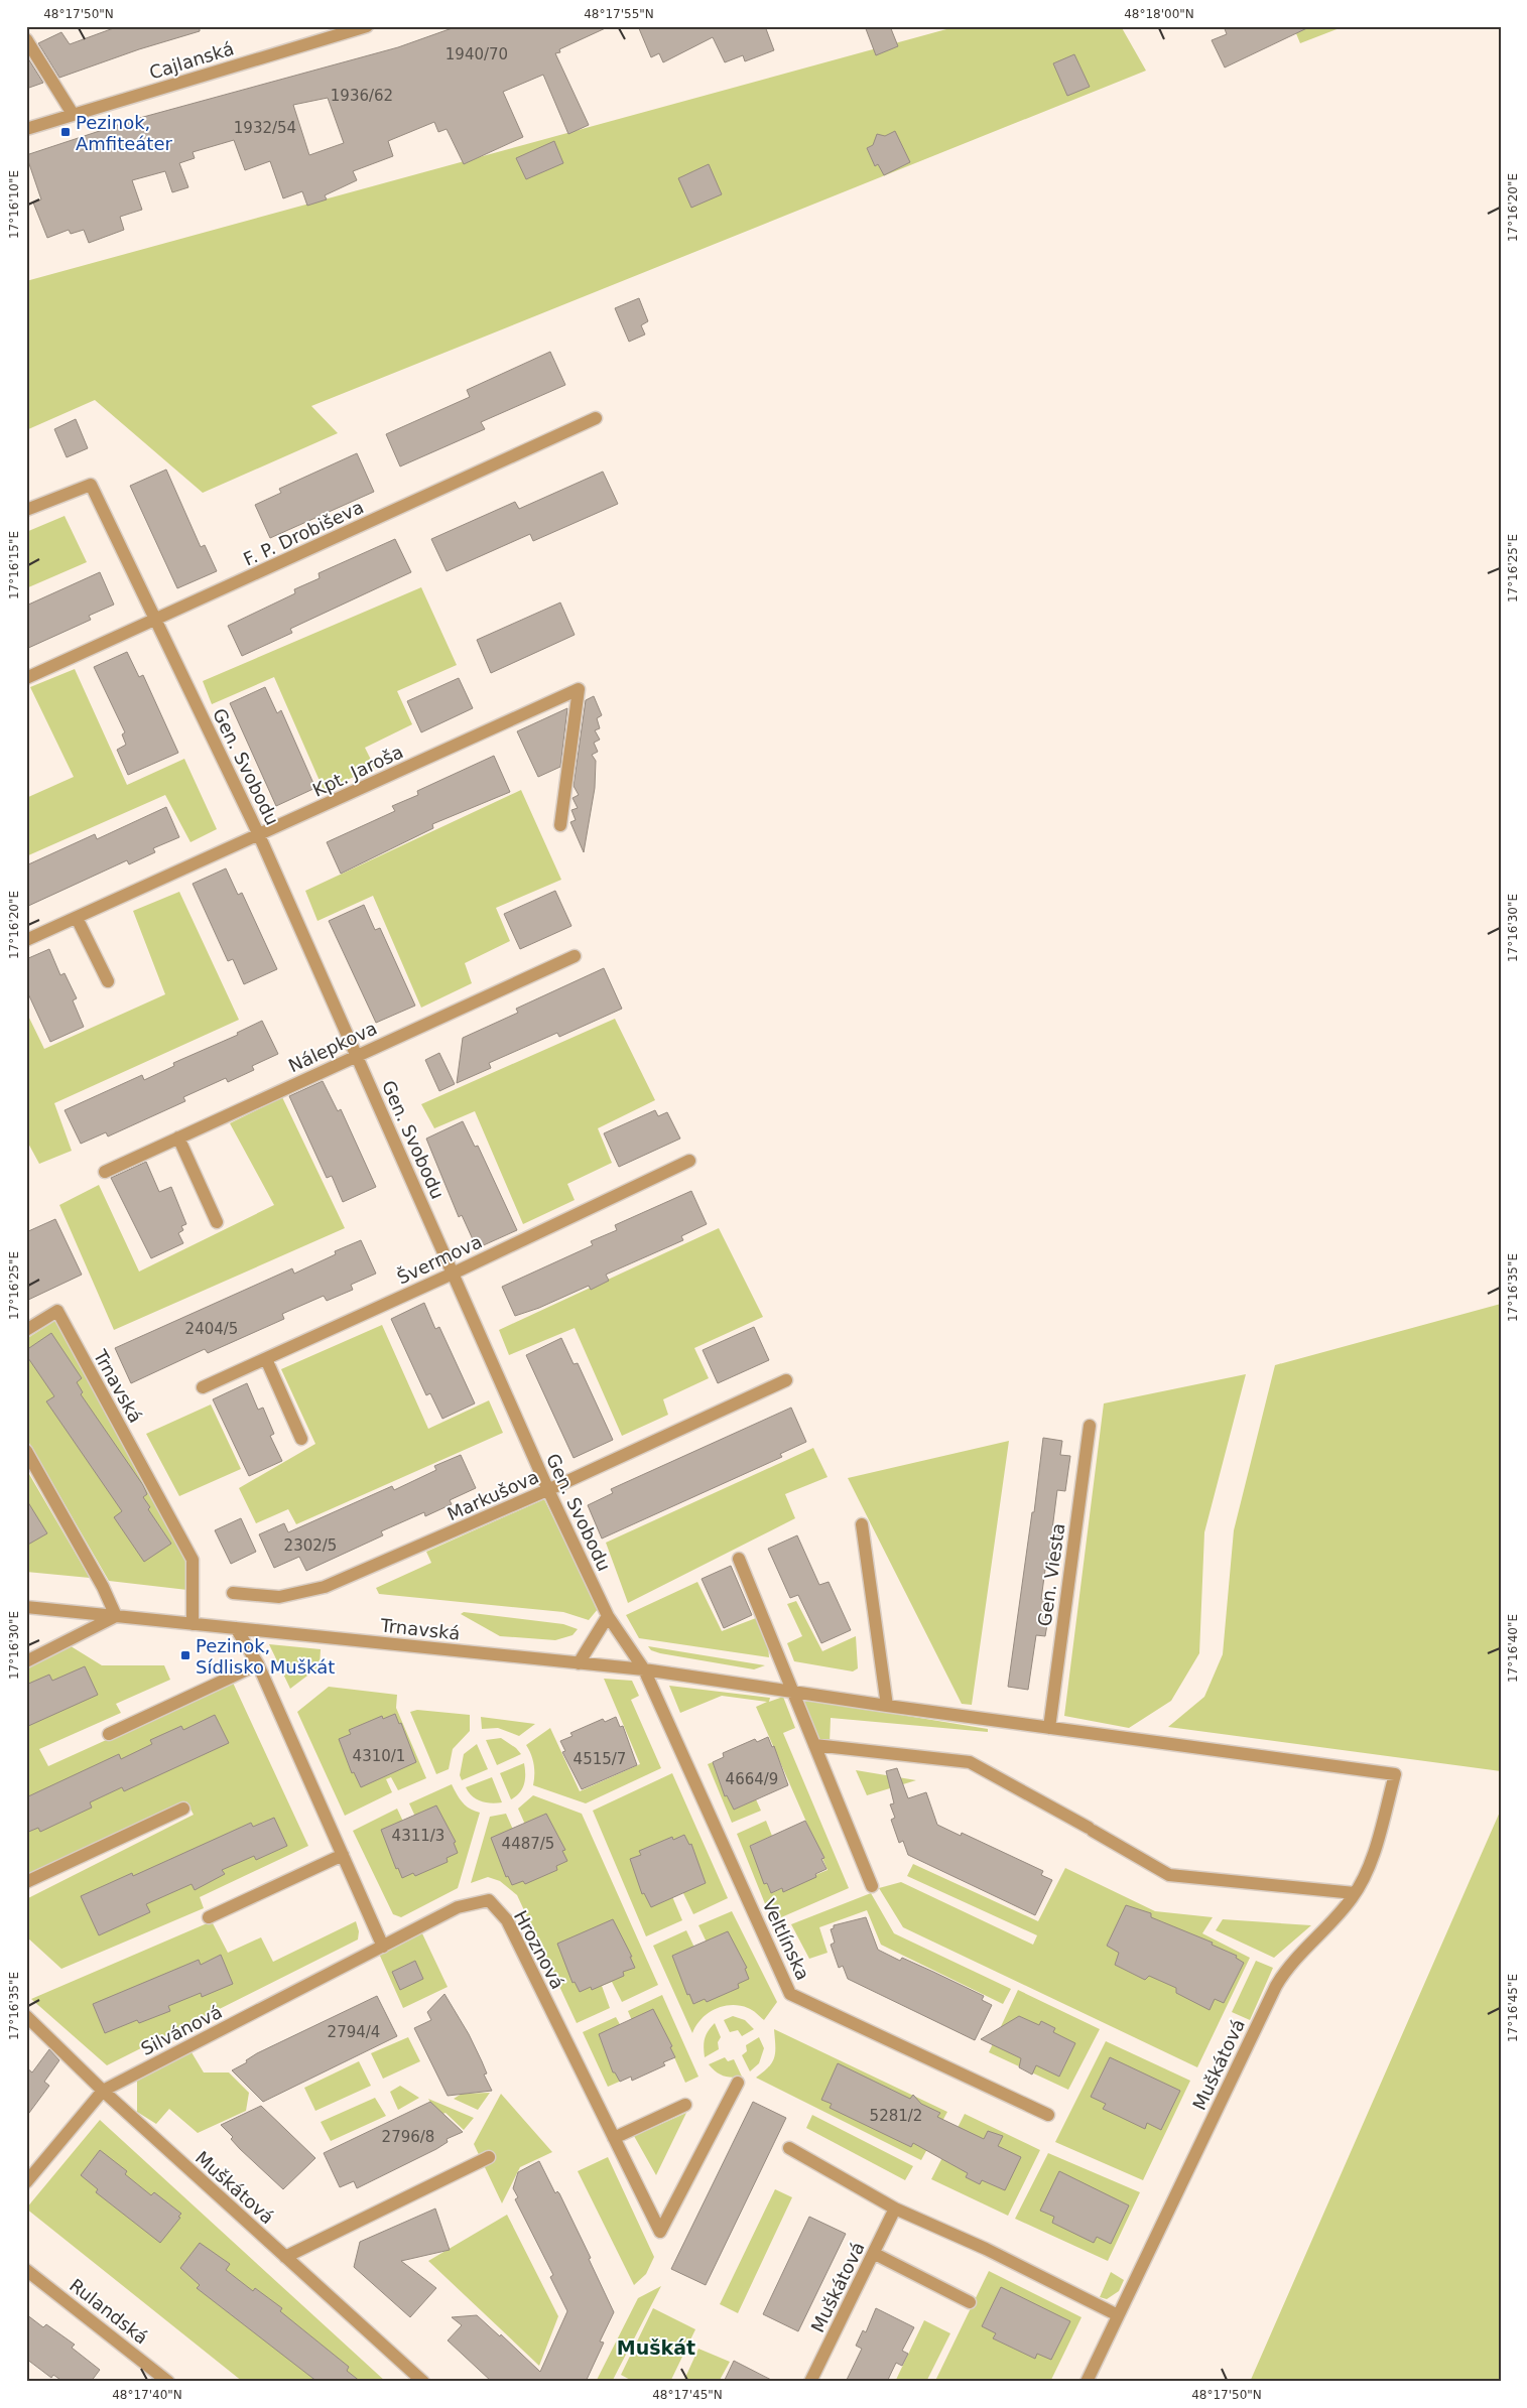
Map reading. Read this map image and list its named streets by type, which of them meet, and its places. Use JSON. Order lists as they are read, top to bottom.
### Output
{
  "streets": {
    "street": [
      "Cajlanská",
      "F. P. Drobiševa",
      "Gen. Svobodu",
      "Kpt. Jaroša",
      "Nálepkova",
      "Švermova",
      "Trnavská",
      "Markušova",
      "Gen. Viesta",
      "Veltlínska",
      "Hroznová",
      "Silvánová",
      "Muškátová",
      "Rulandská"
    ]
  },
  "crossings": [
    ["F. P. Drobiševa", "Gen. Svobodu"],
    ["Gen. Svobodu", "Kpt. Jaroša"],
    ["Gen. Svobodu", "Nálepkova"],
    ["Gen. Svobodu", "Švermova"],
    ["Gen. Svobodu", "Trnavská"],
    ["Gen. Svobodu", "Markušova"],
    ["Gen. Svobodu", "Veltlínska"],
    ["Trnavská", "Gen. Viesta"],
    ["Trnavská", "Veltlínska"],
    ["Trnavská", "Muškátová"],
    ["Hroznová", "Silvánová"],
    ["Silvánová", "Muškátová"]
  ],
  "districts": ["Muškát"],
  "places": {
    "transit": ["Pezinok, Amfiteáter", "Pezinok, Sídlisko Muškát"]
  },
  "house_numbers": [
    "1940/70",
    "1936/62",
    "1932/54",
    "2404/5",
    "2302/5",
    "4310/1",
    "4515/7",
    "4664/9",
    "4311/3",
    "4487/5",
    "2794/4",
    "5281/2",
    "2796/8"
  ],
  "coordinates": [
    "48°17'50\"N",
    "48°17'55\"N",
    "48°18'00\"N",
    "17°16'10\"E",
    "17°16'20\"E",
    "17°16'15\"E",
    "17°16'25\"E",
    "17°16'30\"E",
    "17°16'35\"E",
    "17°16'40\"E",
    "17°16'45\"E",
    "48°17'40\"N",
    "48°17'45\"N"
  ]
}
